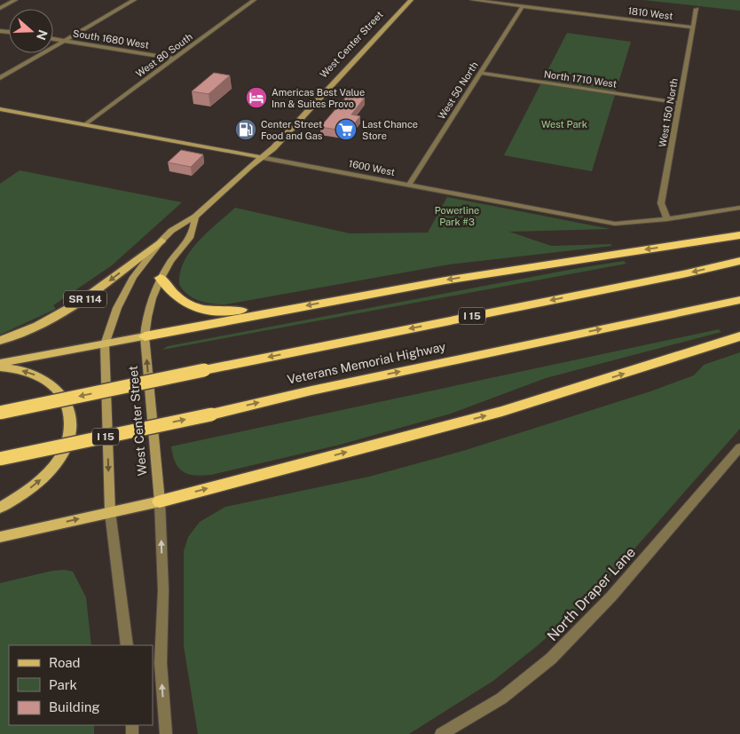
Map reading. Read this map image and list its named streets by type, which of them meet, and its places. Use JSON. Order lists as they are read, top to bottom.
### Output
{
  "streets": {
    "highway": ["I 15", "Veterans Memorial Highway"],
    "main road": ["West Center Street", "1600 West", "SR 114"],
    "street": [
      "1810 West",
      "South 1680 West",
      "West 80 South",
      "North 1710 West",
      "West 50 North",
      "West 150 North",
      "North Draper Lane"
    ]
  },
  "crossings": [
    ["1810 West", "West 50 North"],
    ["1810 West", "West 150 North"],
    ["South 1680 West", "West 80 South"],
    ["West Center Street", "1600 West"],
    ["West Center Street", "SR 114"],
    ["West 80 South", "1600 West"],
    ["North 1710 West", "West 50 North"],
    ["North 1710 West", "West 150 North"],
    ["West 50 North", "1600 West"],
    ["West 150 North", "1600 West"]
  ],
  "parks": ["West Park", "Powerline Park #3"],
  "places": {
    "hotel": ["Americas Best Value Inn & Suites Provo"],
    "fuel station": ["Center Street Food and Gas"],
    "supermarket": ["Last Chance Store"]
  },
  "legend": ["Road", "Park", "Building"],
  "north": "right"
}
